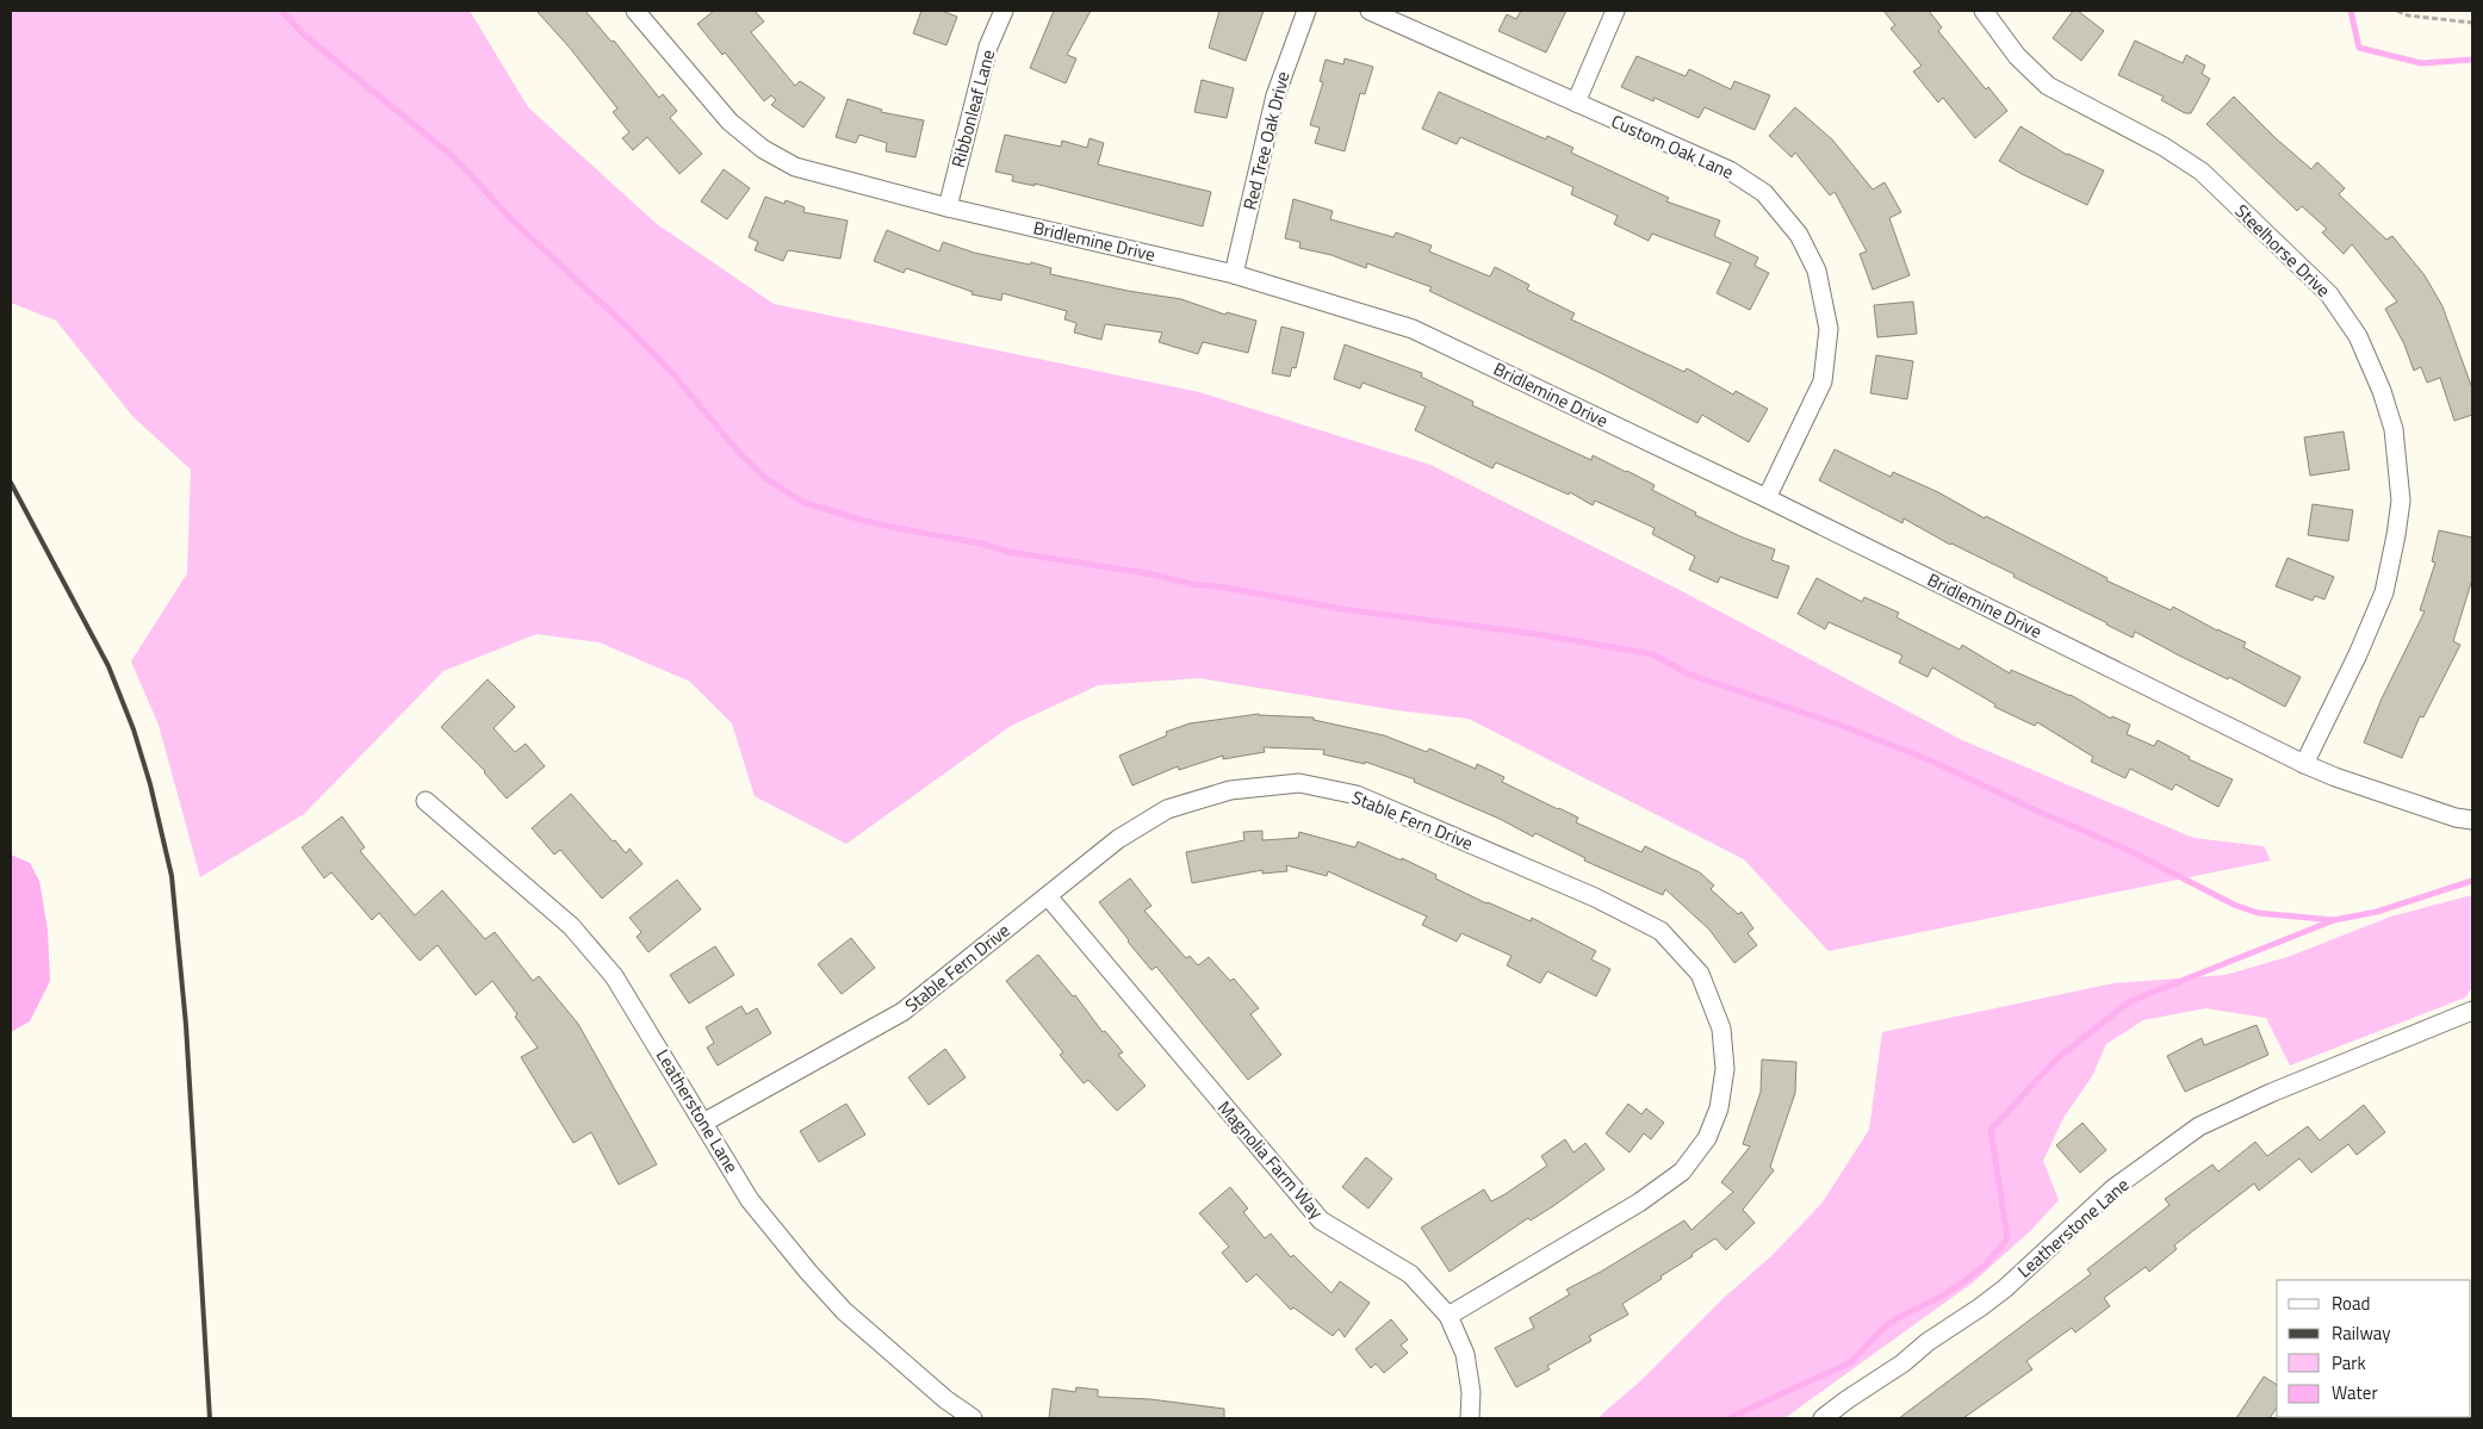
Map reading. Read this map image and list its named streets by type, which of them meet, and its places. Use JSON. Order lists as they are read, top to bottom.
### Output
{
  "streets": {
    "street": [
      "Ribbonleaf Lane",
      "Red Tree Oak Drive",
      "Custom Oak Lane",
      "Bridlemine Drive",
      "Steelhorse Drive",
      "Stable Fern Drive",
      "Leatherstone Lane",
      "Magnolia Farm Way"
    ]
  },
  "crossings": [
    ["Ribbonleaf Lane", "Bridlemine Drive"],
    ["Red Tree Oak Drive", "Bridlemine Drive"],
    ["Custom Oak Lane", "Bridlemine Drive"],
    ["Bridlemine Drive", "Steelhorse Drive"],
    ["Stable Fern Drive", "Leatherstone Lane"],
    ["Stable Fern Drive", "Magnolia Farm Way"]
  ],
  "legend": [
    "Road",
    "Railway",
    "Park",
    "Water"
  ]
}
